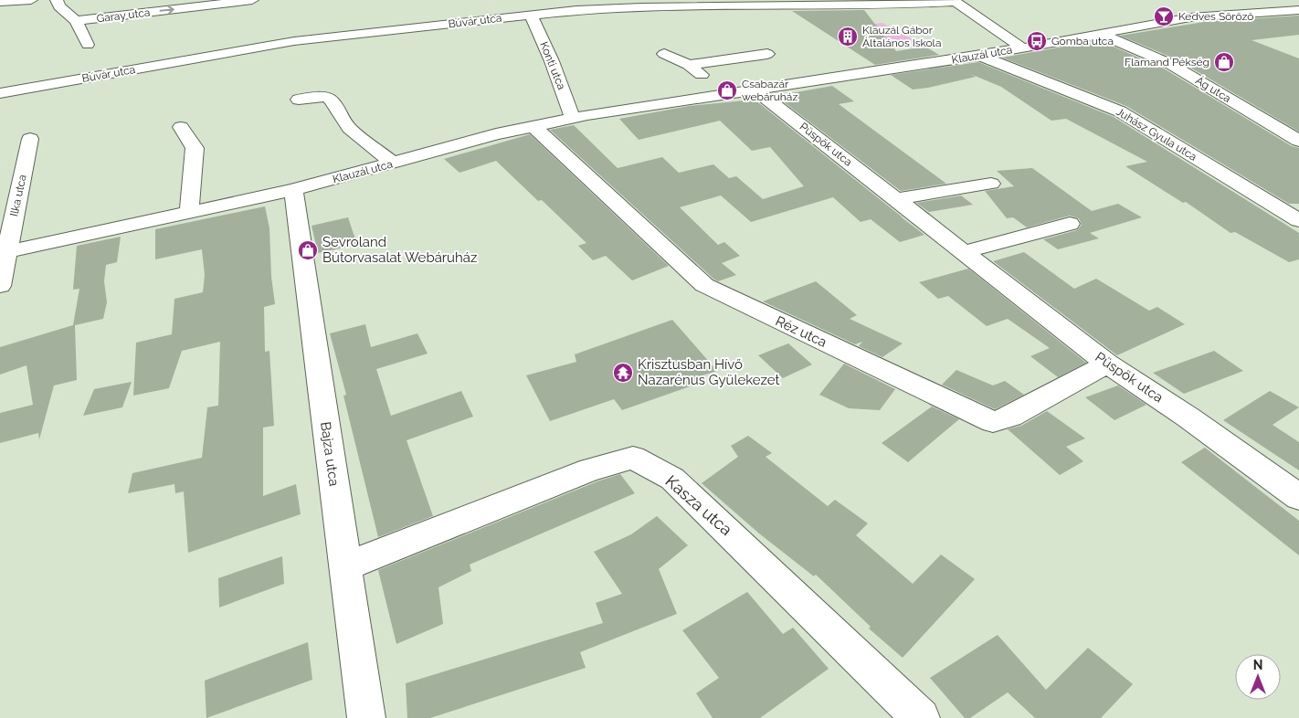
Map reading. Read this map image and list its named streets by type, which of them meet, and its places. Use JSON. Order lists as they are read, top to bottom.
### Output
{
  "streets": {
    "street": [
      "Garay utca",
      "Búvár utca",
      "Klauzál utca",
      "Konti utca",
      "Ág utca",
      "Juhász Gyula utca",
      "Püspök utca",
      "Ilka utca",
      "Réz utca",
      "Bajza utca",
      "Kasza utca"
    ]
  },
  "crossings": [
    ["Búvár utca", "Konti utca"],
    ["Klauzál utca", "Konti utca"],
    ["Klauzál utca", "Ág utca"],
    ["Klauzál utca", "Juhász Gyula utca"],
    ["Klauzál utca", "Püspök utca"],
    ["Klauzál utca", "Ilka utca"],
    ["Klauzál utca", "Réz utca"],
    ["Klauzál utca", "Bajza utca"],
    ["Püspök utca", "Réz utca"],
    ["Bajza utca", "Kasza utca"]
  ],
  "one_way": ["Garay utca"],
  "places": {
    "bar": ["Kedves Söröző"],
    "building": ["Klauzál Gábor Általános Iskola"],
    "bus stop": ["Gomba utca"],
    "shop": ["Flamand Pékség", "Csabazár webáruház", "Sevroland Bútorvasalat Webáruház"],
    "temple": ["Krisztusban Hívő Nazarénus Gyülekezet"]
  },
  "north": "top"
}
